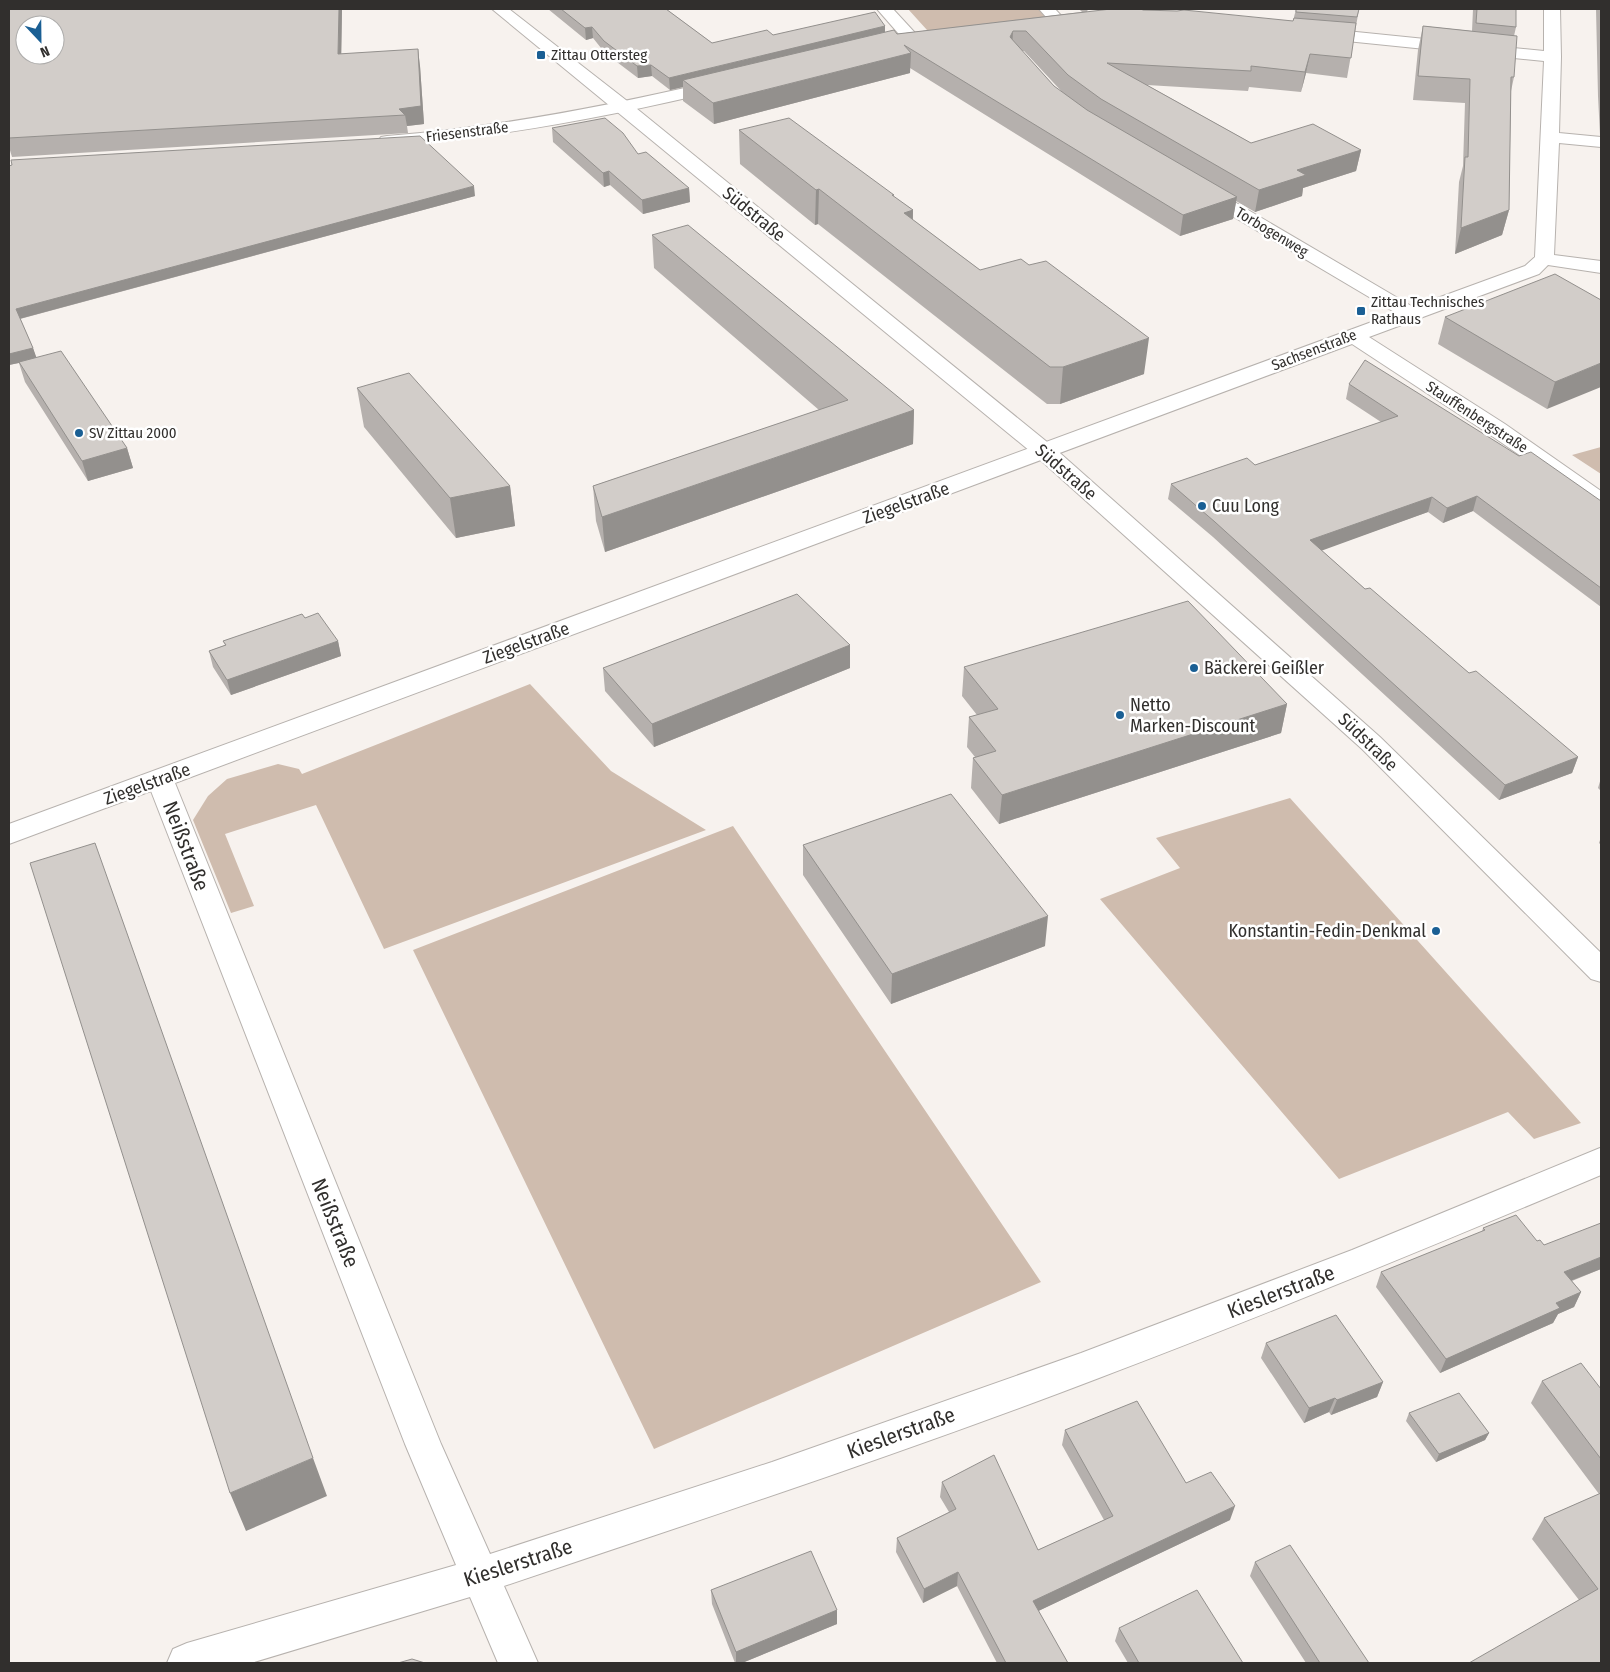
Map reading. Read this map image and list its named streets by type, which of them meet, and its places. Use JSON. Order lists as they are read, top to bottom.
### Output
{
  "streets": {
    "street": [
      "Friesenstraße",
      "Südstraße",
      "Torbogenweg",
      "Sachsenstraße",
      "Stauffenbergstraße",
      "Ziegelstraße",
      "Neißstraße",
      "Kieslerstraße"
    ]
  },
  "crossings": [
    ["Friesenstraße", "Südstraße"],
    ["Südstraße", "Sachsenstraße"],
    ["Südstraße", "Ziegelstraße"],
    ["Torbogenweg", "Sachsenstraße"],
    ["Sachsenstraße", "Stauffenbergstraße"],
    ["Sachsenstraße", "Ziegelstraße"],
    ["Ziegelstraße", "Neißstraße"],
    ["Neißstraße", "Kieslerstraße"]
  ],
  "places": {
    "transit": ["Zittau Ottersteg", "Zittau Technisches Rathaus"],
    "other": [
      "SV Zittau 2000",
      "Cuu Long",
      "Bäckerei Geißler",
      "Netto Marken-Discount",
      "Konstantin-Fedin-Denkmal"
    ]
  },
  "north": "bottom"
}
